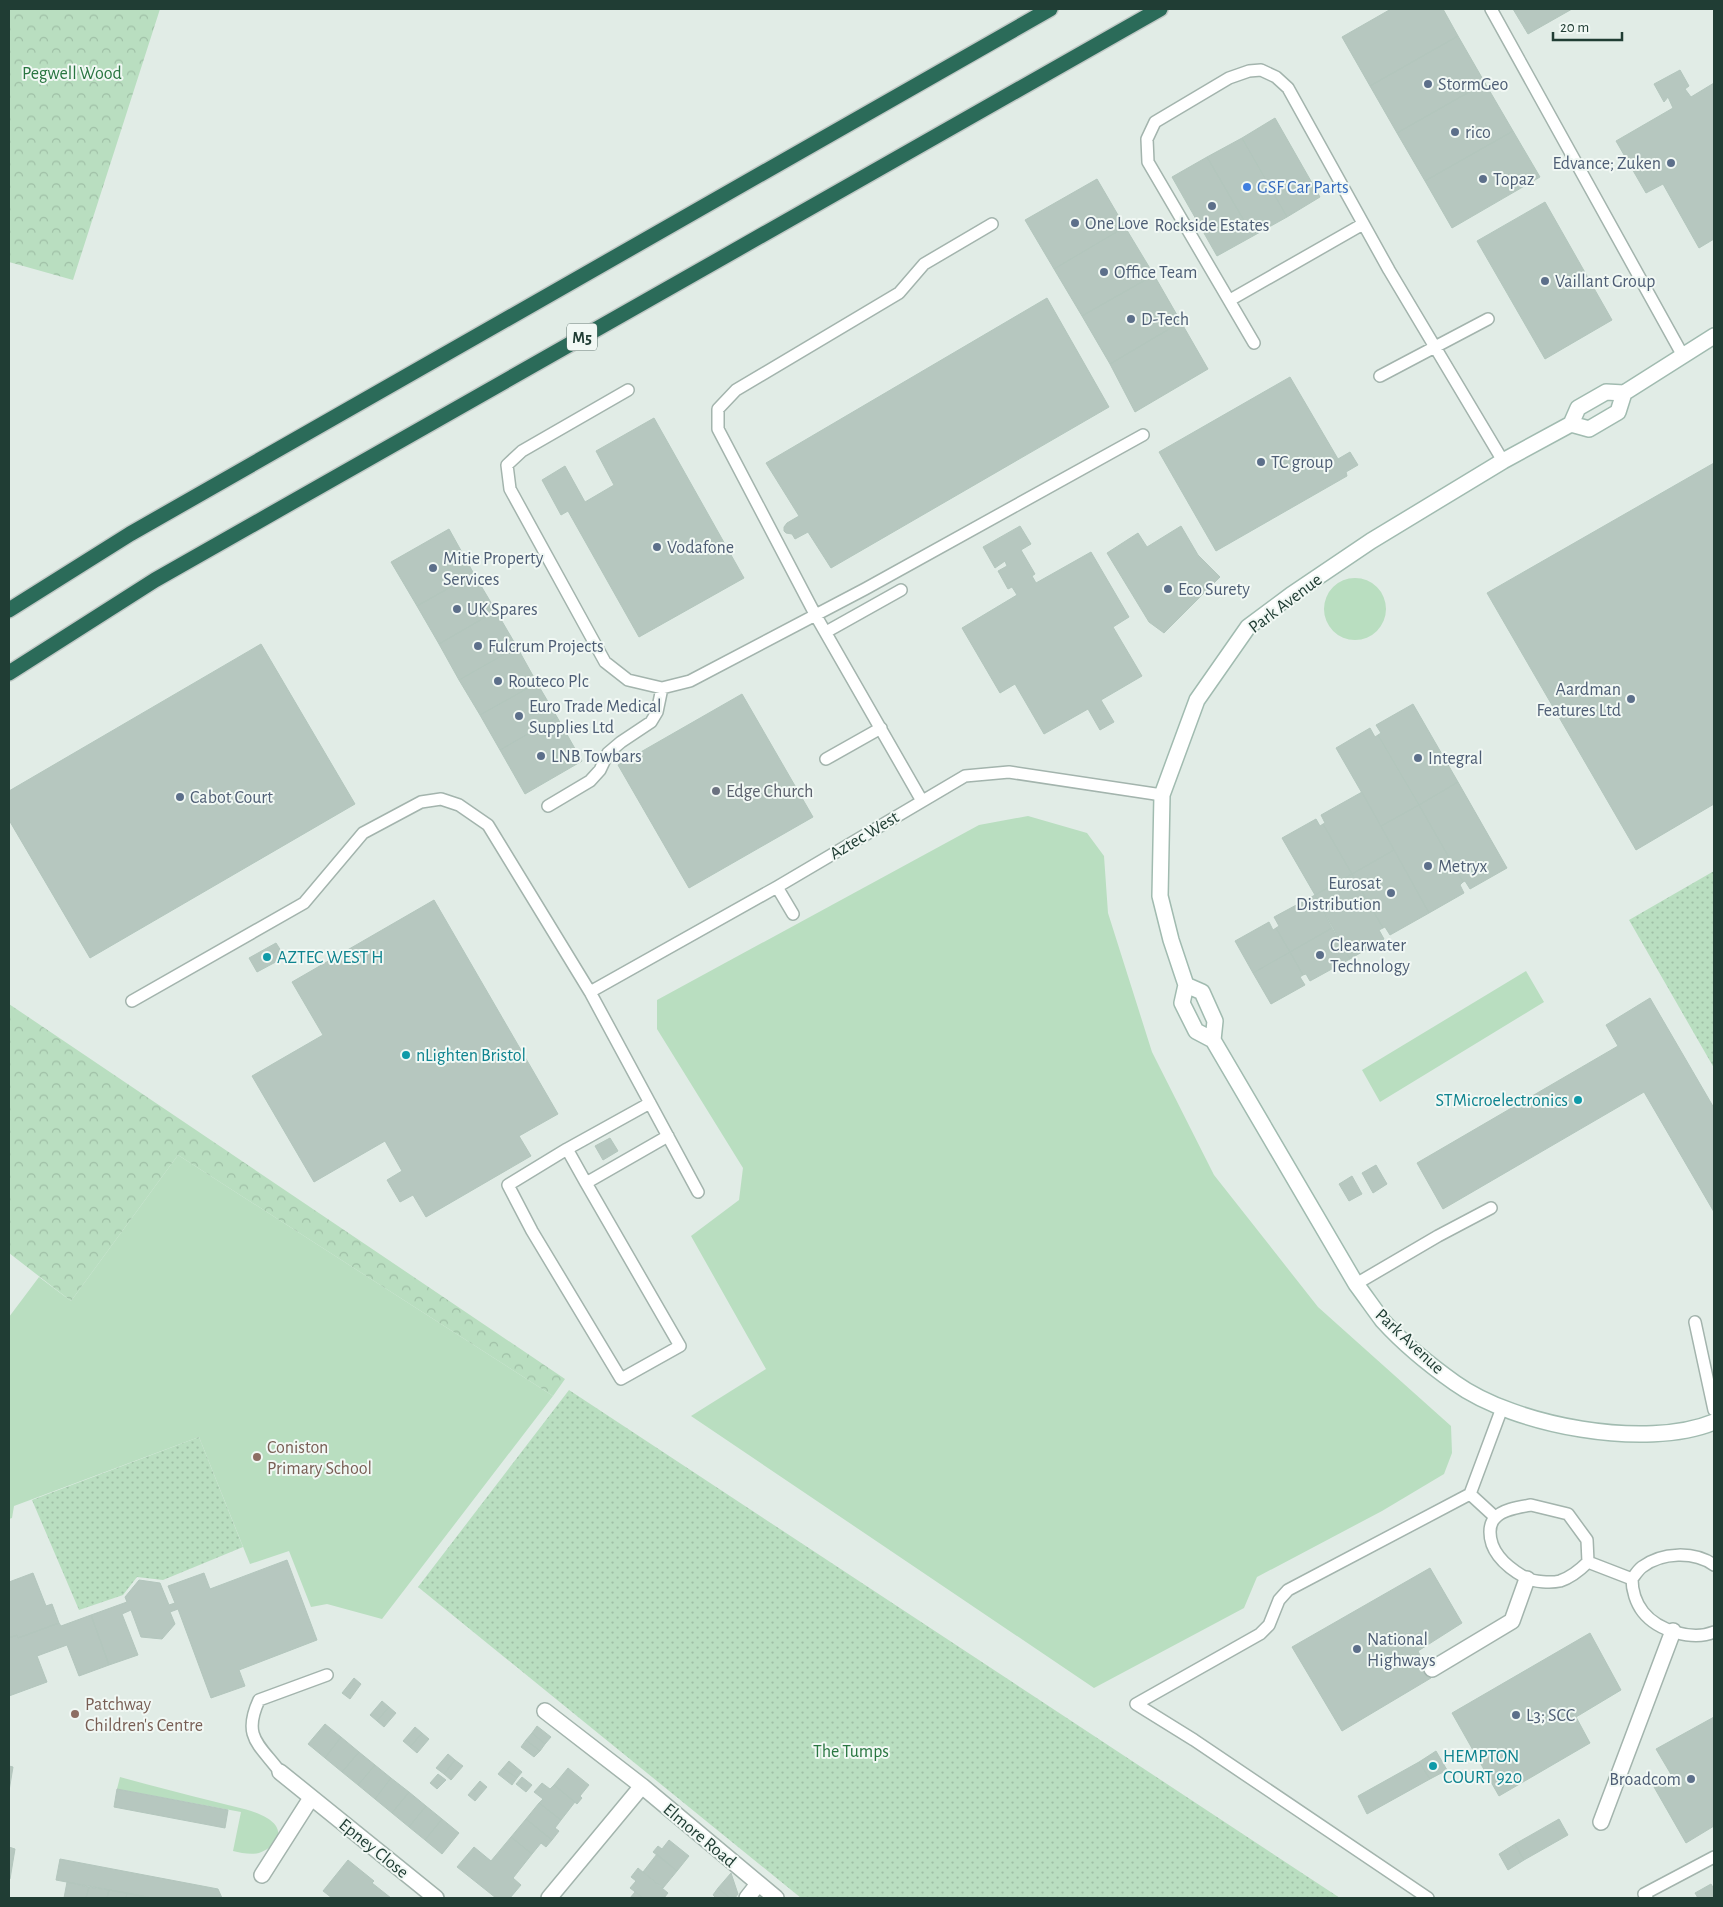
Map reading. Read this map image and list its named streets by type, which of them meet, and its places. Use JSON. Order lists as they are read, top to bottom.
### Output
{
  "streets": {
    "highway": ["M5"],
    "street": ["Park Avenue", "Elmore Road", "Epney Close"],
    "lane": ["Aztec West"]
  },
  "crossings": [
    ["Park Avenue", "Aztec West"]
  ],
  "parks": ["Pegwell Wood", "The Tumps"],
  "places": [
    "StormGeo",
    "rico",
    "Edvance; Zuken",
    "Topaz",
    "GSF Car Parts",
    "Rockside Estates",
    "One Love",
    "Office Team",
    "Vaillant Group",
    "D-Tech",
    "TC group",
    "Vodafone",
    "Mitie Property Services",
    "Eco Surety",
    "UK Spares",
    "Fulcrum Projects",
    "Routeco Plc",
    "Aardman Features Ltd",
    "Euro Trade Medical Supplies Ltd",
    "LNB Towbars",
    "Integral",
    "Edge Church",
    "Cabot Court",
    "Metryx",
    "Eurosat Distribution",
    "Clearwater Technology",
    "AZTEC WEST H",
    "nLighten Bristol",
    "STMicroelectronics",
    "Coniston Primary School",
    "National Highways",
    "Patchway Children's Centre",
    "L3; SCC",
    "HEMPTON COURT 920",
    "Broadcom"
  ],
  "scale_bar": "20 m"
}
